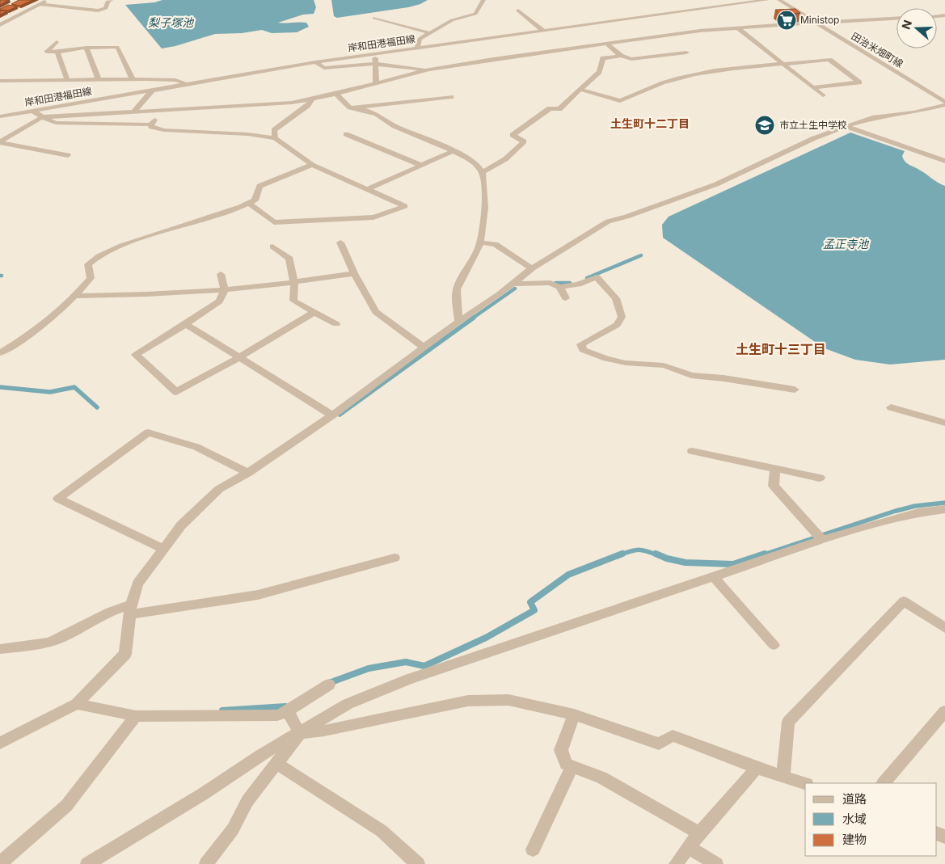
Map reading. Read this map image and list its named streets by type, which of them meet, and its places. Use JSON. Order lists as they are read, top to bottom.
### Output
{
  "streets": {
    "street": ["岸和田港福田線", "田治米畑町線"]
  },
  "districts": ["土生町十二丁目", "土生町十三丁目"],
  "water": ["梨子塚池", "孟正寺池"],
  "places": {
    "supermarket": ["Ministop"],
    "school or university": ["市立土生中学校"]
  },
  "legend": ["道路", "水域", "建物"],
  "north": "left"
}
